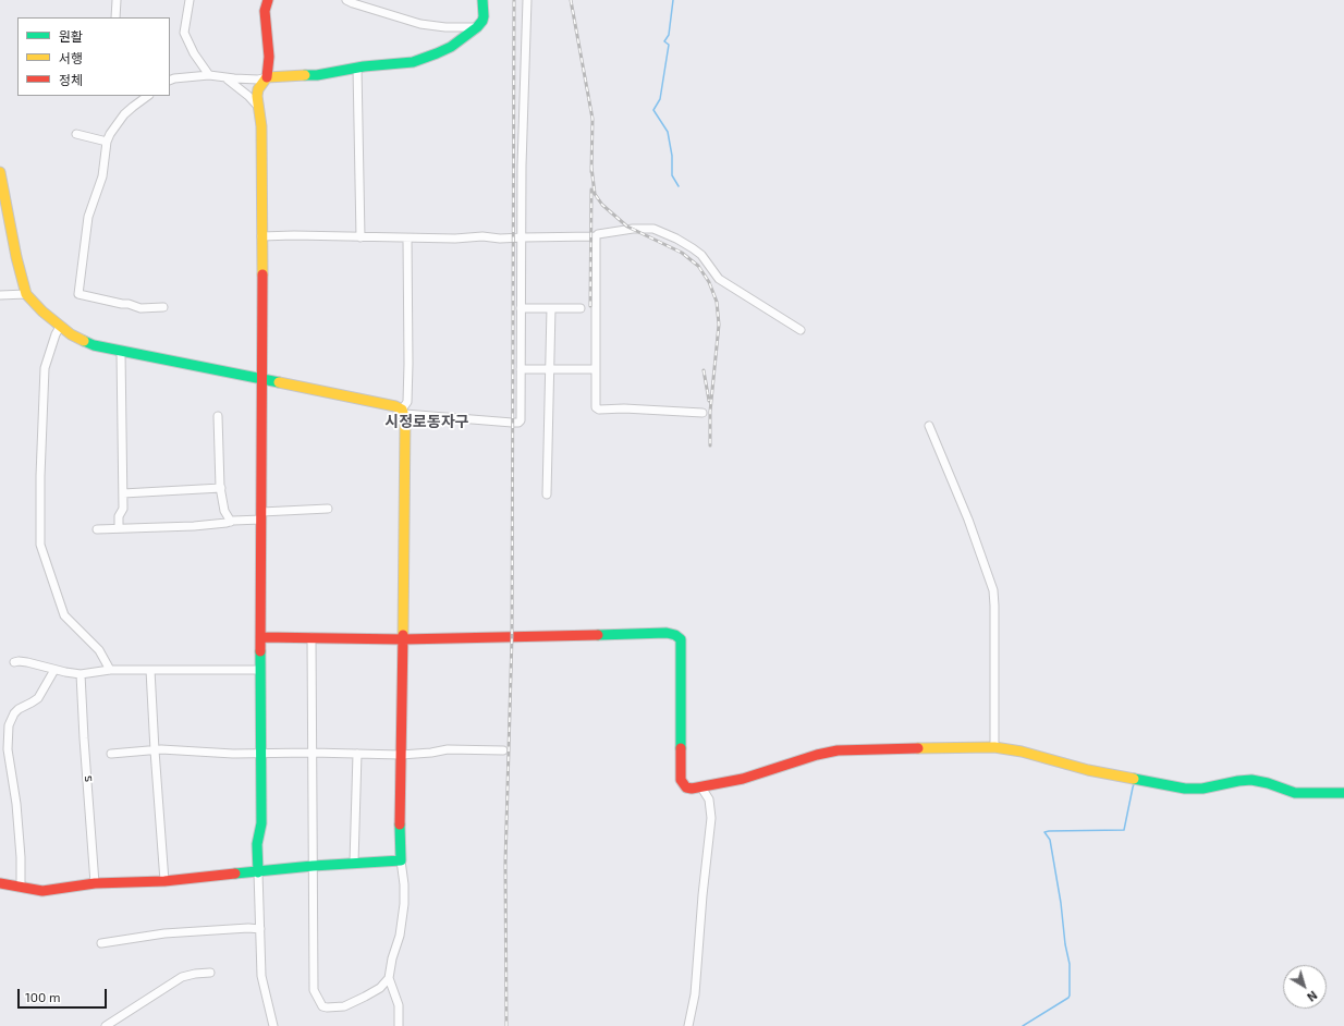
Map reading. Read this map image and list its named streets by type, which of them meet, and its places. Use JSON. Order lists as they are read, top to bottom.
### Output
{
  "streets": {
    "street": ["s"]
  },
  "districts": ["시정로동자구"],
  "legend": ["원활", "서행", "정체"],
  "scale_bar": "100 m",
  "north": "bottom right"
}
